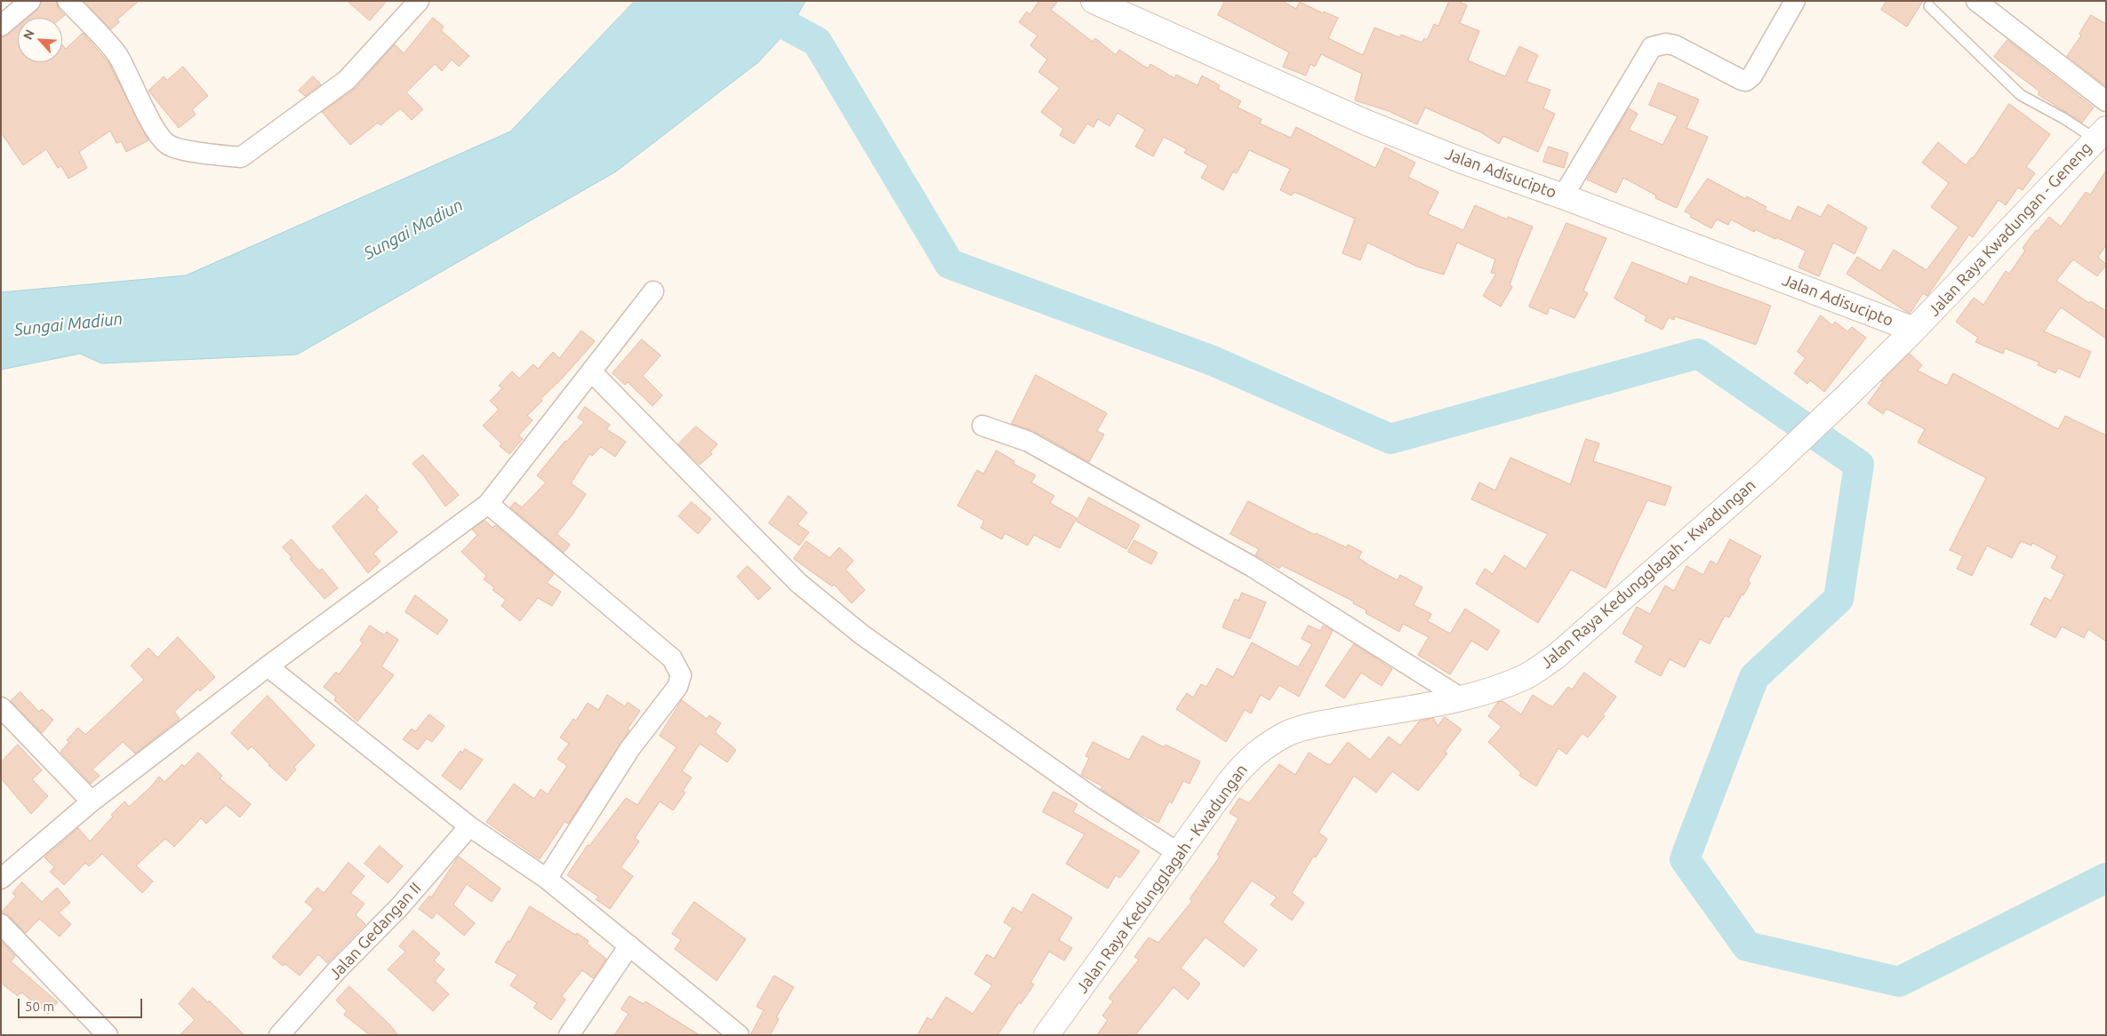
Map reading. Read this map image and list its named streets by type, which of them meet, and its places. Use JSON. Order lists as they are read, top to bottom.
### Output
{
  "streets": {
    "main road": ["Jalan Adisucipto", "Jalan Raya Kwadungan - Geneng", "Jalan Raya Kedungglagah - Kwadungan"],
    "street": ["Jalan Gedangan II"]
  },
  "crossings": [
    ["Jalan Adisucipto", "Jalan Raya Kwadungan - Geneng"],
    ["Jalan Raya Kwadungan - Geneng", "Jalan Raya Kedungglagah - Kwadungan"]
  ],
  "water": ["Sungai Madiun"],
  "scale_bar": "50 m",
  "north": "top left"
}
